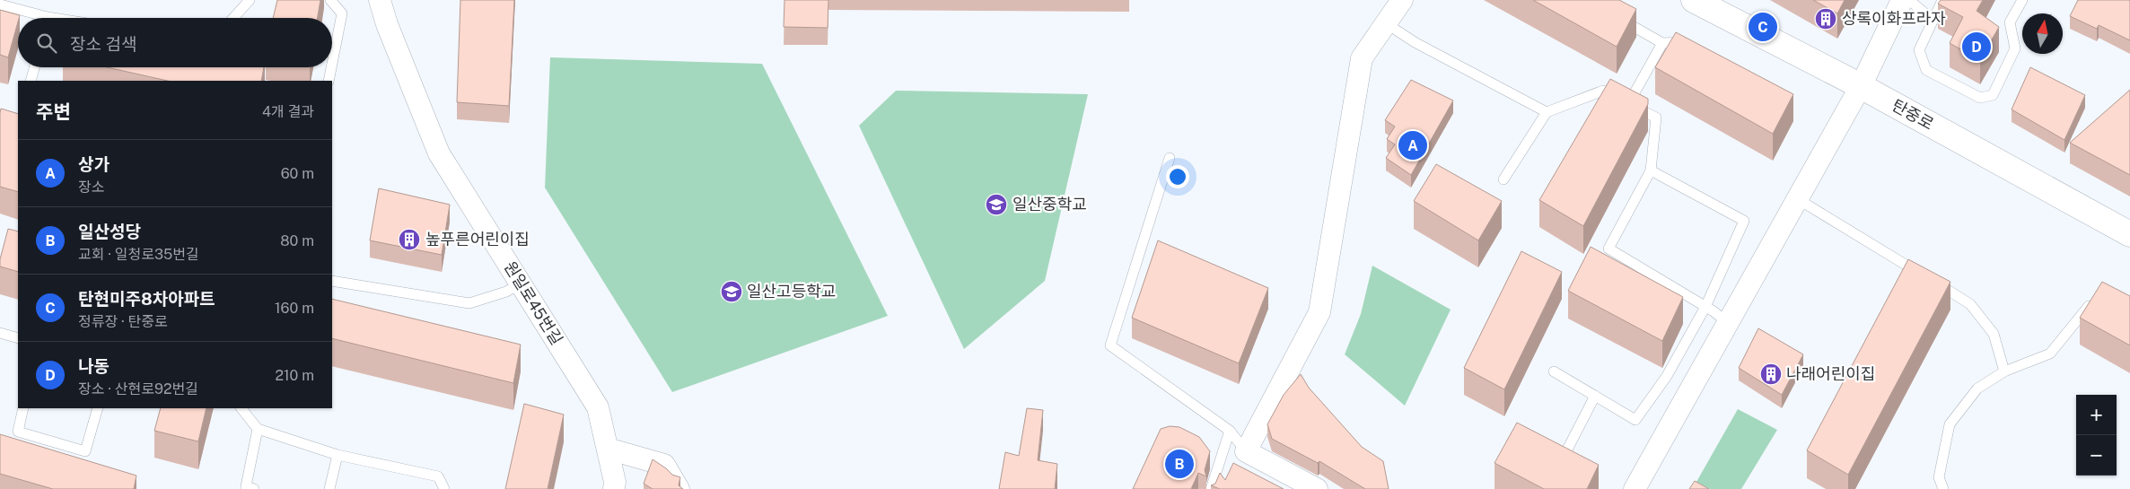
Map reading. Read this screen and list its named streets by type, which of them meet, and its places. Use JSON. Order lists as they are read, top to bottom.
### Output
{
  "streets": {
    "main road": ["탄중로"],
    "street": ["원일로45번길"]
  },
  "places": {
    "building": ["상록이화프라자", "높푸른어린이집", "나래어린이집"],
    "school or university": ["일산중학교", "일산고등학교"]
  },
  "north": "top",
  "page": {
    "pins": [
      "C",
      "D",
      "A",
      "B"
    ],
    "search": "장소 검색",
    "heading": ["주변", "4개 결과"],
    "list": [
      {
        "mark": "A",
        "name": "상가",
        "note": "장소",
        "value": "60 m"
      },
      {
        "mark": "B",
        "name": "일산성당",
        "note": "교회 · 일청로35번길",
        "value": "80 m"
      },
      {
        "mark": "C",
        "name": "탄현미주8차아파트",
        "note": "정류장 · 탄중로",
        "value": "160 m"
      },
      {
        "mark": "D",
        "name": "나동",
        "note": "장소 · 산현로92번길",
        "value": "210 m"
      }
    ],
    "map_buttons": ["+", "−"]
  }
}
